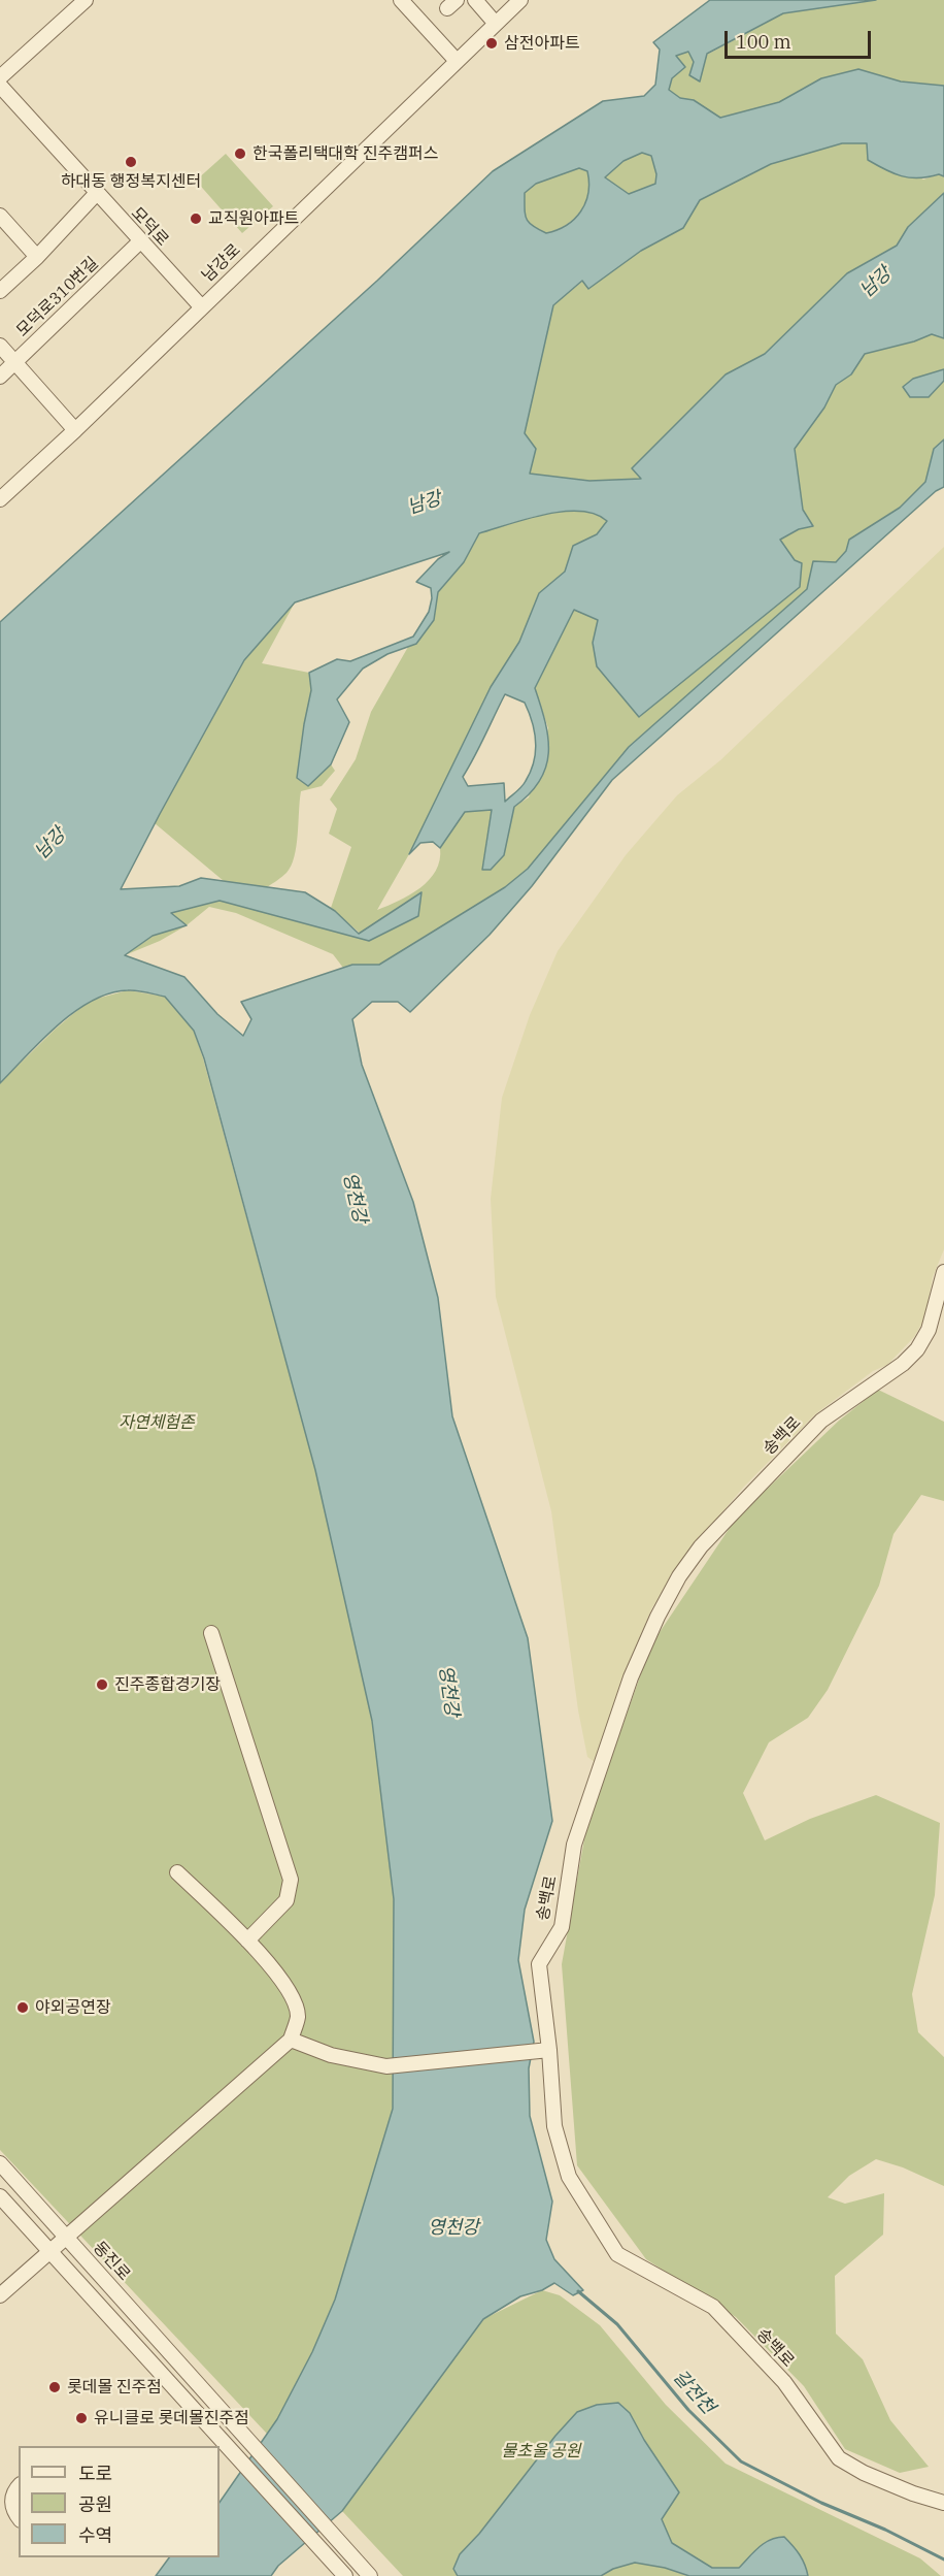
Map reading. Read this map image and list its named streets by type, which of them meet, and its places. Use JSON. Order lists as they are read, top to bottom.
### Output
{
  "streets": {
    "street": [
      "모덕로",
      "남강로",
      "모덕로310번길",
      "송백로",
      "동진로"
    ]
  },
  "crossings": [
    ["모덕로", "남강로"],
    ["모덕로", "모덕로310번길"]
  ],
  "water": ["남강", "영천강", "갈전천"],
  "parks": ["자연체험존", "물초울 공원"],
  "places": [
    "삼전아파트",
    "한국폴리택대학 진주캠퍼스",
    "하대동 행정복지센터",
    "교직원아파트",
    "진주종합경기장",
    "야외공연장",
    "롯데몰 진주점",
    "유니클로 롯데몰진주점"
  ],
  "legend": ["도로", "공원", "수역"],
  "scale_bar": "100 m"
}
